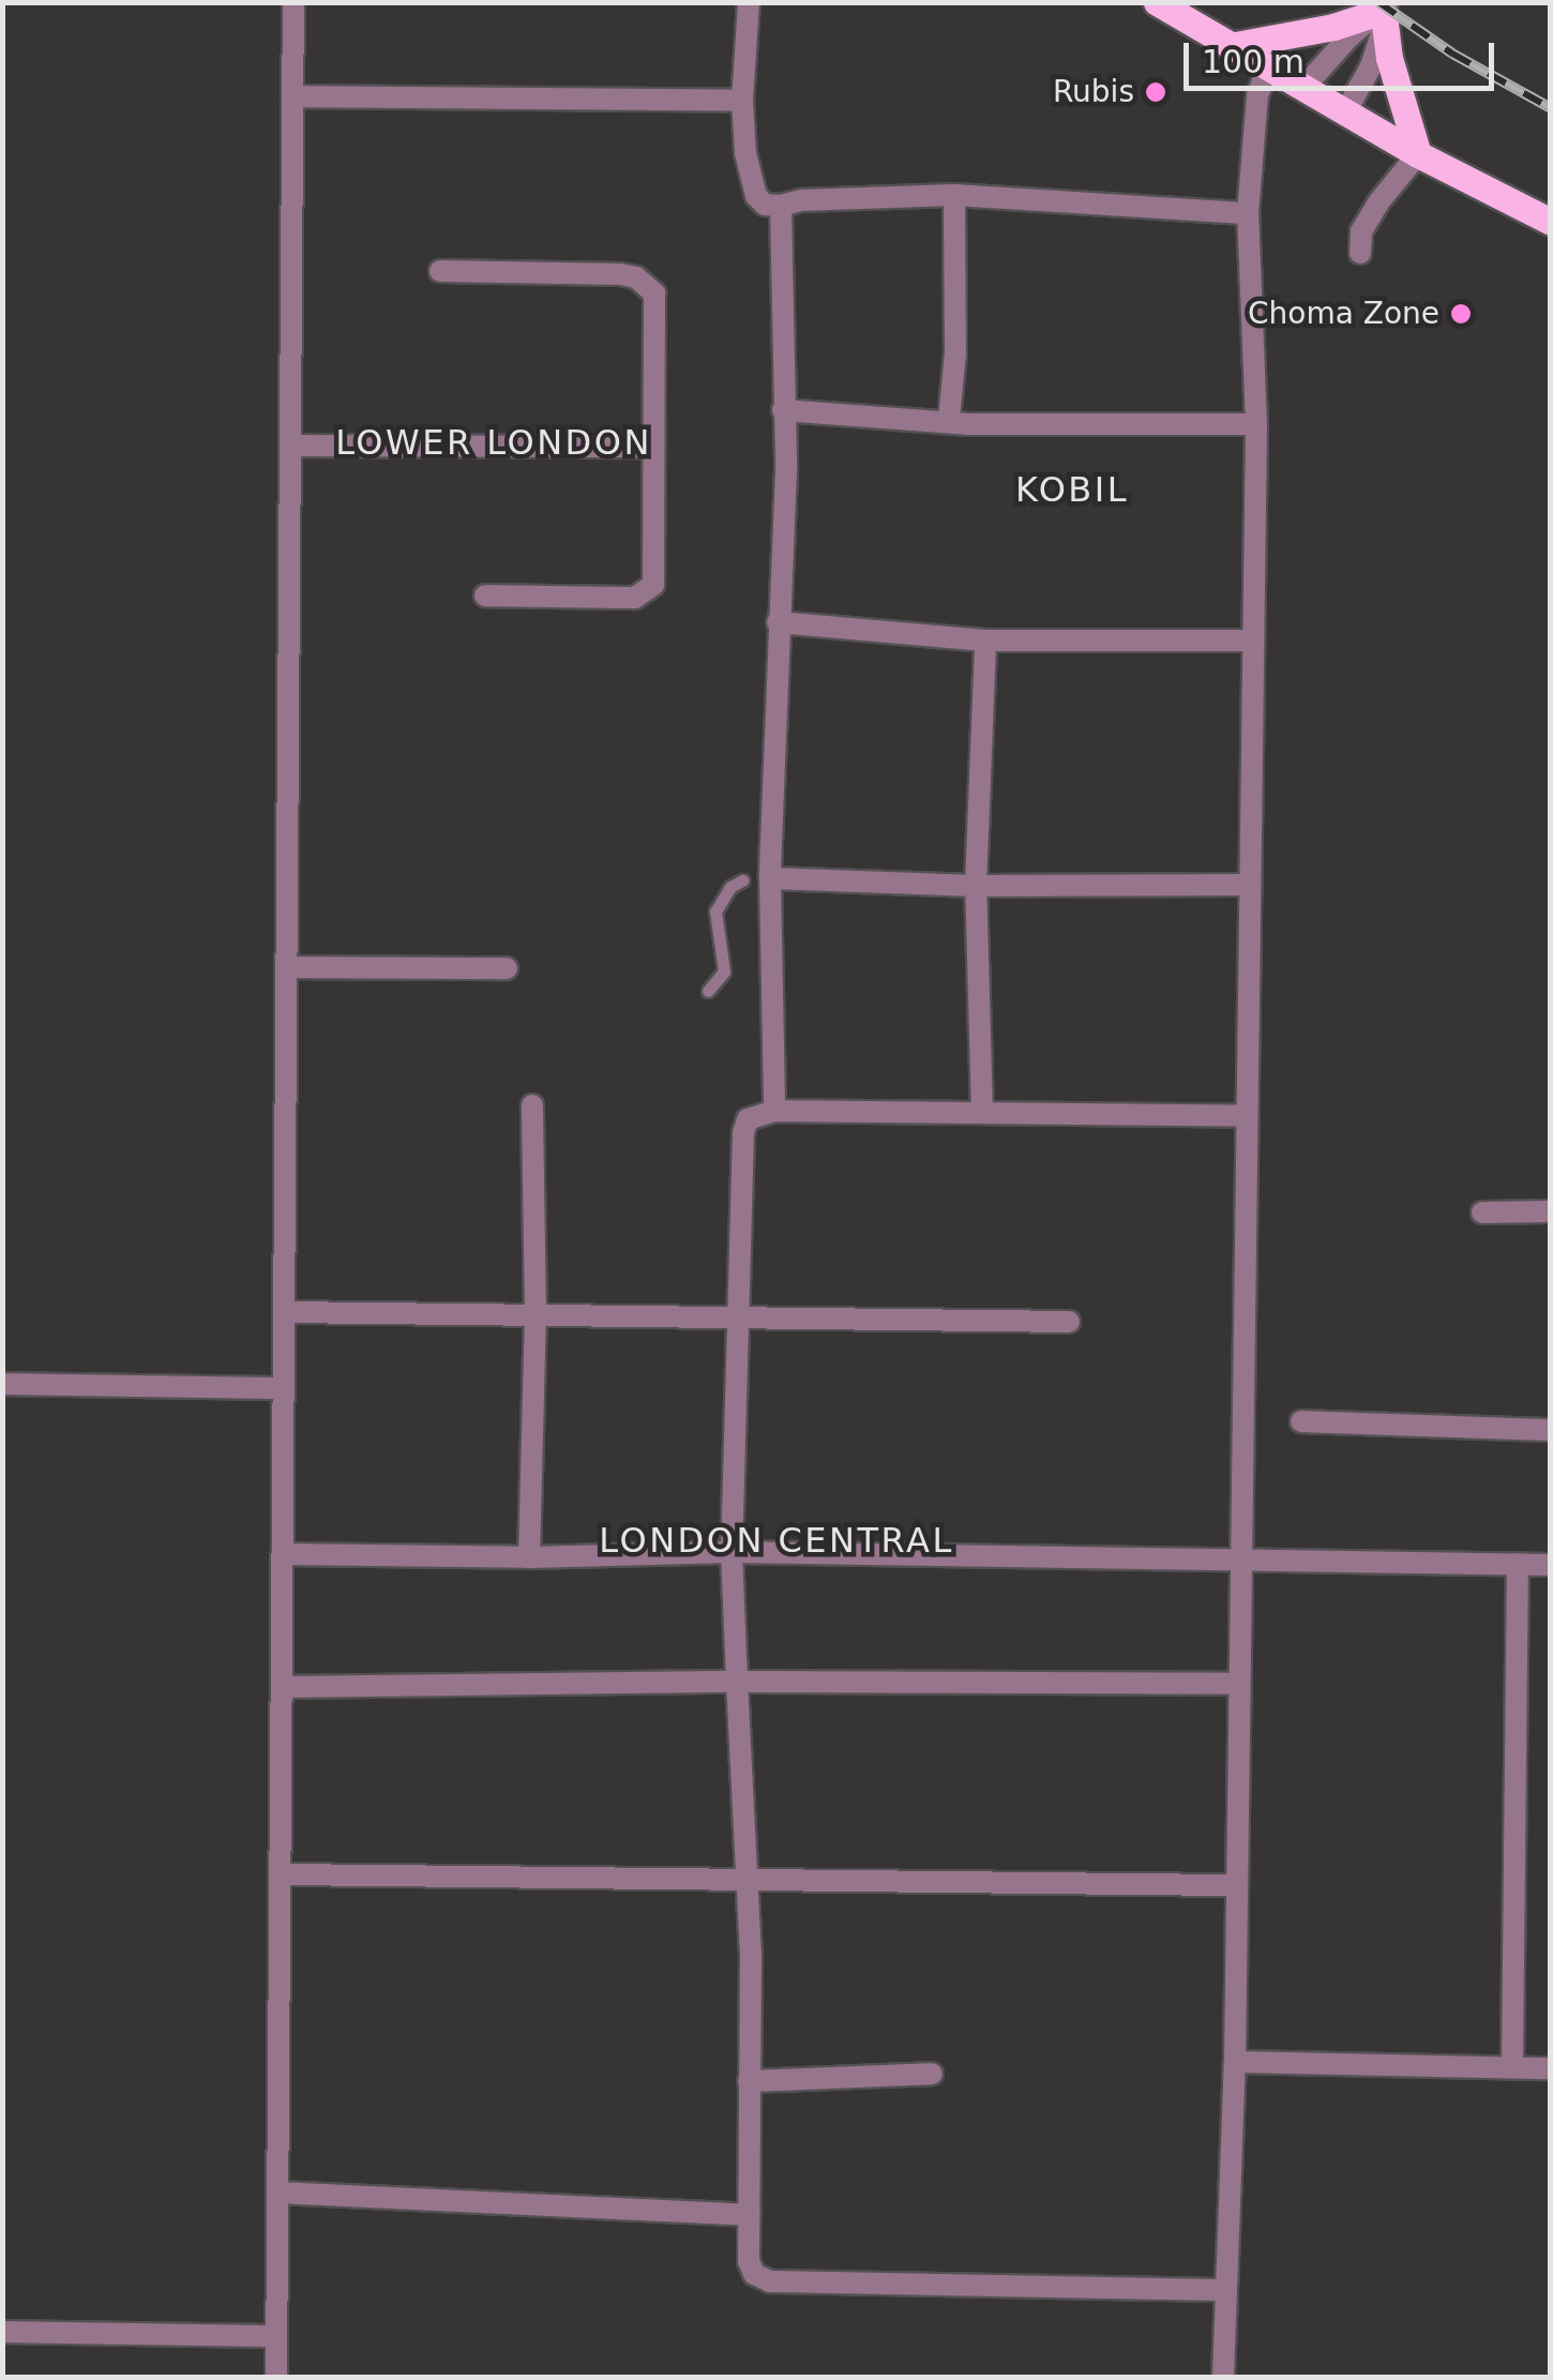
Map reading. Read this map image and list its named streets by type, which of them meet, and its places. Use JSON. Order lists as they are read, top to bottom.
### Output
{
  "districts": ["LOWER LONDON", "KOBIL", "LONDON CENTRAL"],
  "places": ["Rubis", "Choma Zone"],
  "scale_bar": "100 m"
}
